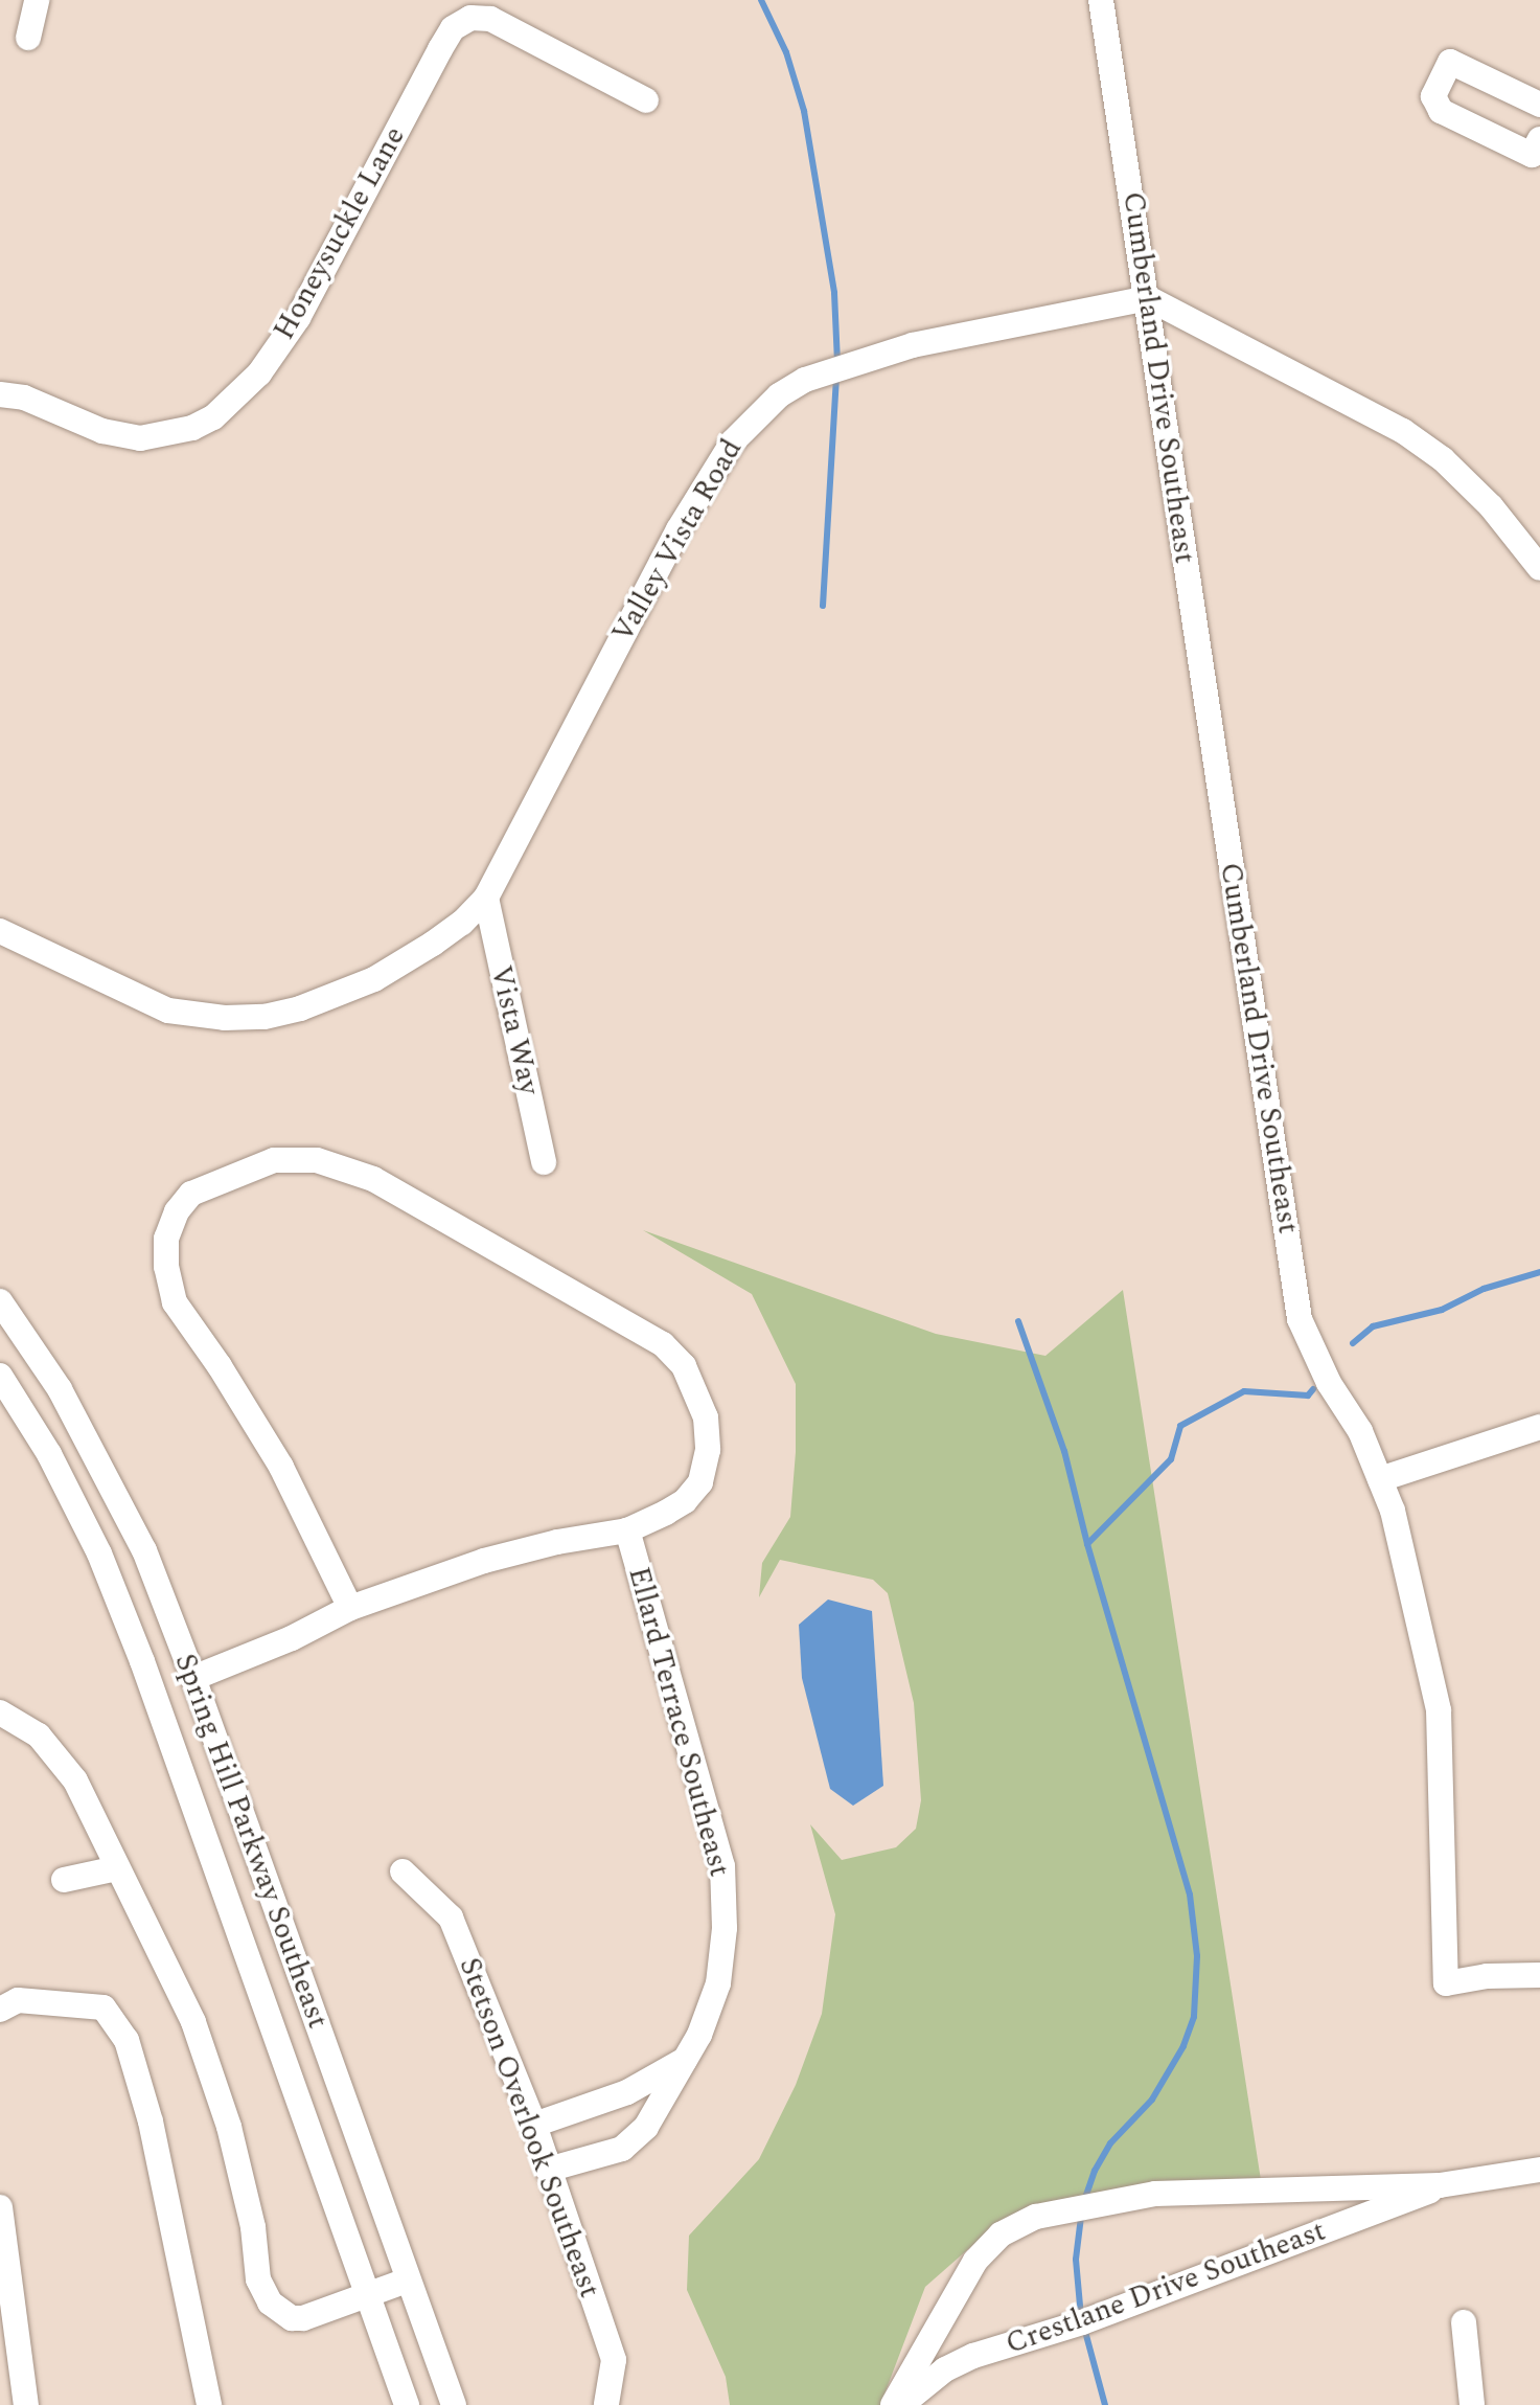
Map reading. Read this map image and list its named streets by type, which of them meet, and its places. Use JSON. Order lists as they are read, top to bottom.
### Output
{
  "streets": {
    "street": [
      "Honeysuckle Lane",
      "Cumberland Drive Southeast",
      "Valley Vista Road",
      "Vista Way",
      "Ellard Terrace Southeast",
      "Spring Hill Parkway Southeast",
      "Stetson Overlook Southeast",
      "Crestlane Drive Southeast"
    ]
  },
  "crossings": [
    ["Cumberland Drive Southeast", "Valley Vista Road"],
    ["Valley Vista Road", "Vista Way"],
    ["Ellard Terrace Southeast", "Stetson Overlook Southeast"]
  ]
}
